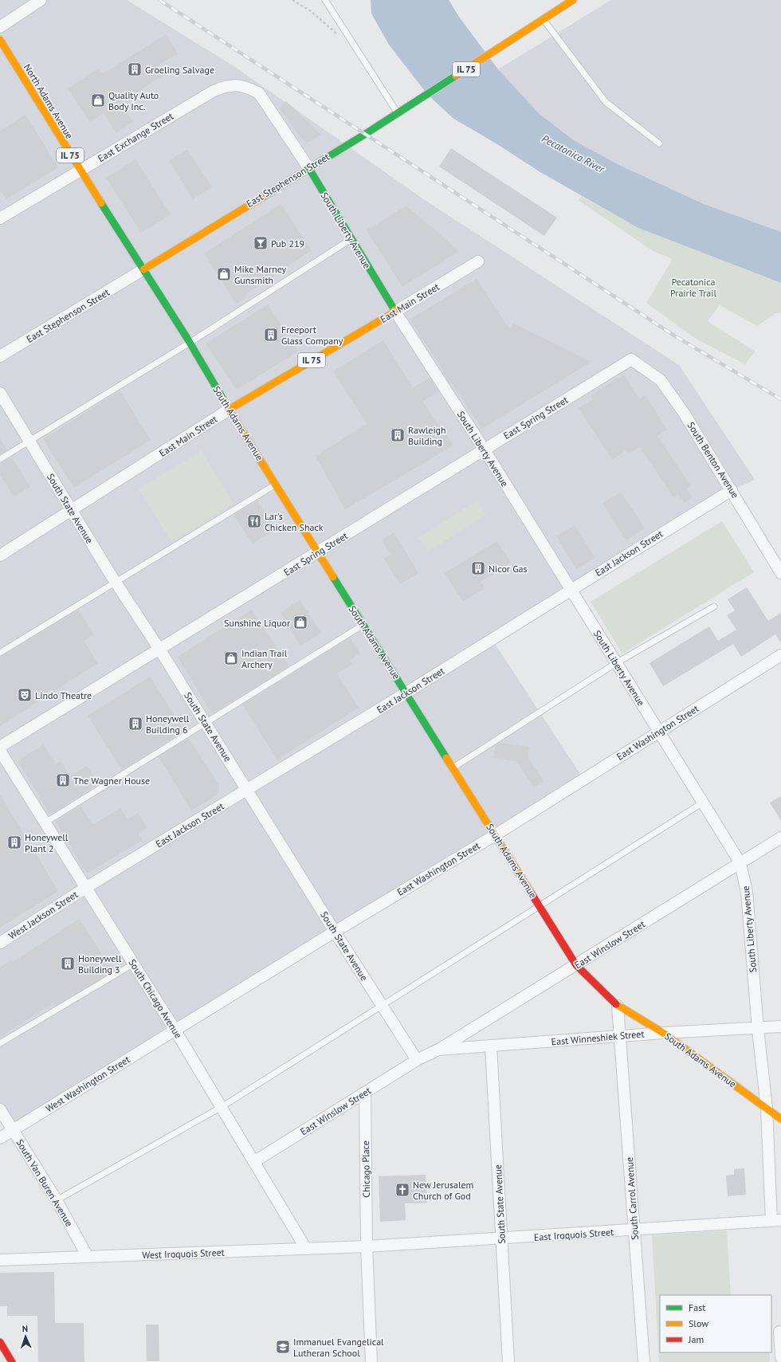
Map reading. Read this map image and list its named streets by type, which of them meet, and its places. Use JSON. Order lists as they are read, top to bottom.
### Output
{
  "streets": {
    "main road": [
      "IL 75",
      "North Adams Avenue",
      "East Stephenson Street",
      "South Liberty Avenue",
      "East Main Street",
      "South Adams Avenue"
    ],
    "street": [
      "East Exchange Street",
      "East Spring Street",
      "South Benton Avenue",
      "South State Avenue",
      "East Jackson Street",
      "East Washington Street",
      "West Jackson Street",
      "East Winslow Street",
      "South Chicago Avenue",
      "East Winneshiek Street",
      "West Washington Street",
      "Chicago Place",
      "South Van Buren Avenue",
      "South Carrol Avenue",
      "East Iroquois Street",
      "West Iroquois Street"
    ]
  },
  "crossings": [
    ["North Adams Avenue", "East Exchange Street"],
    ["North Adams Avenue", "East Stephenson Street"],
    ["North Adams Avenue", "South Adams Avenue"],
    ["East Exchange Street", "East Stephenson Street"],
    ["East Exchange Street", "South Liberty Avenue"],
    ["East Stephenson Street", "South Liberty Avenue"],
    ["East Stephenson Street", "South Adams Avenue"],
    ["South Liberty Avenue", "East Main Street"],
    ["South Liberty Avenue", "East Spring Street"],
    ["South Liberty Avenue", "South Adams Avenue"],
    ["South Liberty Avenue", "East Jackson Street"],
    ["South Liberty Avenue", "East Washington Street"],
    ["South Liberty Avenue", "East Winslow Street"],
    ["South Liberty Avenue", "East Winneshiek Street"],
    ["South Liberty Avenue", "East Iroquois Street"],
    ["East Main Street", "South Adams Avenue"],
    ["East Main Street", "South State Avenue"],
    ["East Spring Street", "South Adams Avenue"],
    ["East Spring Street", "South Benton Avenue"],
    ["East Spring Street", "South State Avenue"],
    ["South Adams Avenue", "East Jackson Street"],
    ["South Adams Avenue", "East Washington Street"],
    ["South Adams Avenue", "East Winslow Street"],
    ["South Adams Avenue", "East Winneshiek Street"],
    ["South Benton Avenue", "East Jackson Street"],
    ["South State Avenue", "East Jackson Street"],
    ["South State Avenue", "East Washington Street"],
    ["South State Avenue", "East Winslow Street"],
    ["South State Avenue", "East Winneshiek Street"],
    ["South State Avenue", "East Iroquois Street"],
    ["East Jackson Street", "West Jackson Street"],
    ["East Jackson Street", "South Chicago Avenue"],
    ["East Washington Street", "South Chicago Avenue"],
    ["East Washington Street", "West Washington Street"],
    ["West Jackson Street", "South Chicago Avenue"],
    ["East Winslow Street", "South Chicago Avenue"],
    ["East Winslow Street", "East Winneshiek Street"],
    ["East Winslow Street", "Chicago Place"],
    ["South Chicago Avenue", "West Washington Street"],
    ["South Chicago Avenue", "West Iroquois Street"],
    ["East Winneshiek Street", "South Carrol Avenue"],
    ["West Washington Street", "South Van Buren Avenue"],
    ["Chicago Place", "East Iroquois Street"],
    ["Chicago Place", "West Iroquois Street"],
    ["South Van Buren Avenue", "West Iroquois Street"],
    ["South Carrol Avenue", "East Iroquois Street"],
    ["East Iroquois Street", "West Iroquois Street"]
  ],
  "water": ["Pecatonica River"],
  "parks": ["Pecatonica Prairie Trail"],
  "places": {
    "building": [
      "Groeling Salvage",
      "Freeport Glass Company",
      "Rawleigh Building",
      "Nicor Gas",
      "Honeywell Building 6",
      "The Wagner House",
      "Honeywell Plant 2",
      "Honeywell Building 3"
    ],
    "shop": [
      "Quality Auto Body Inc.",
      "Mike Marney Gunsmith",
      "Sunshine Liquor",
      "Indian Trail Archery"
    ],
    "bar": ["Pub 219"],
    "restaurant": ["Lar's Chicken Shack"],
    "theatre": ["Lindo Theatre"],
    "church": ["New Jerusalem Church of God"],
    "school or university": ["Immanuel Evangelical Lutheran School"]
  },
  "legend": ["Fast", "Slow", "Jam"],
  "north": "top"
}
